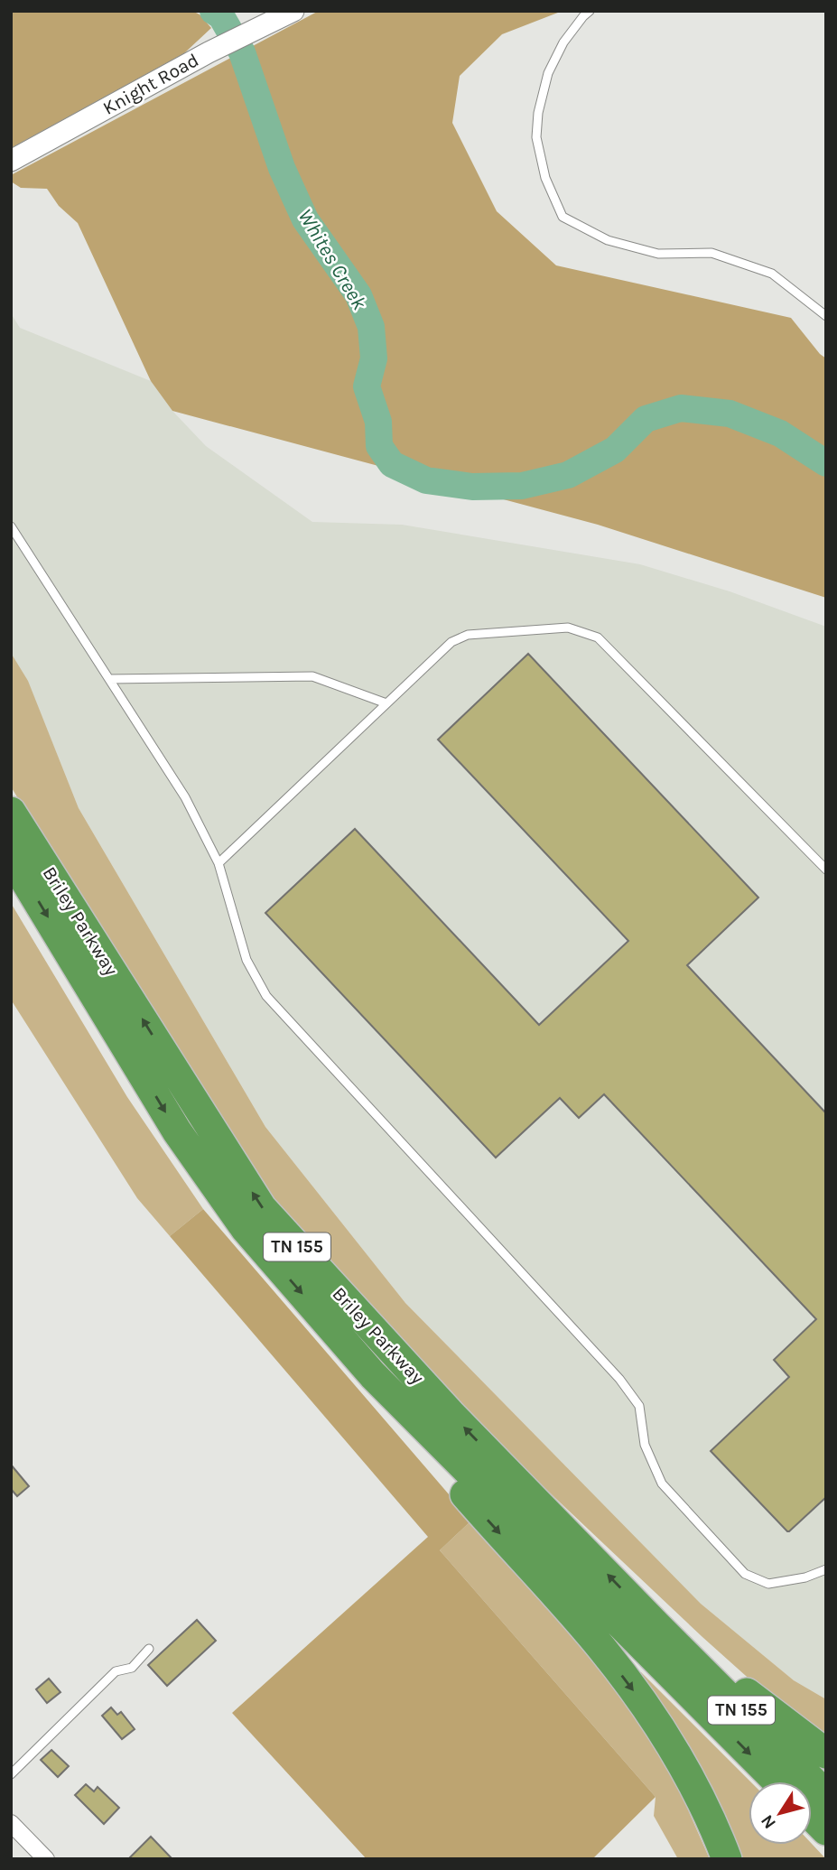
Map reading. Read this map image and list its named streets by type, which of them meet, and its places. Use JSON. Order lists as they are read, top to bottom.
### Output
{
  "streets": {
    "highway": ["Briley Parkway", "TN 155"],
    "street": ["Knight Road"]
  },
  "water": ["Whites Creek"],
  "north": "bottom left"
}
